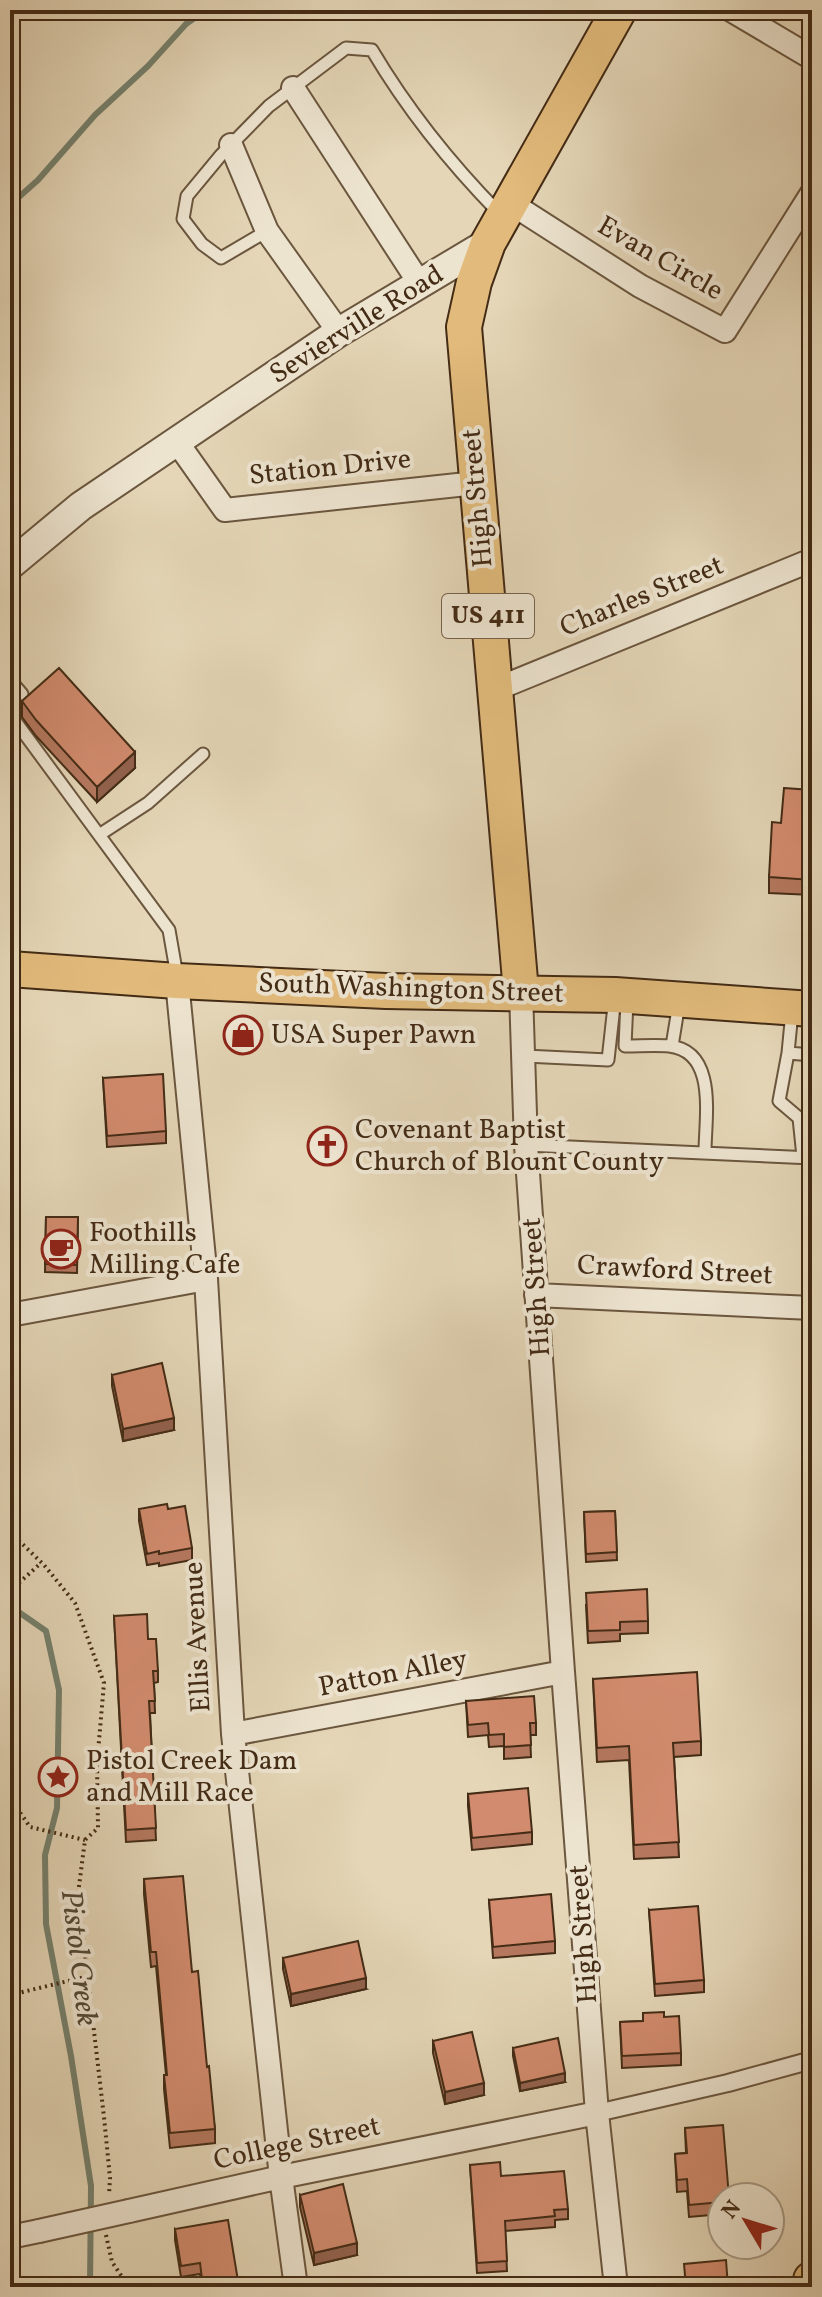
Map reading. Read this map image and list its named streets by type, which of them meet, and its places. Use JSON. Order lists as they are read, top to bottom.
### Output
{
  "streets": {
    "main road": [
      "Sevierville Road",
      "High Street",
      "US 411",
      "South Washington Street"
    ],
    "street": [
      "Evan Circle",
      "Station Drive",
      "Charles Street",
      "Crawford Street",
      "Ellis Avenue",
      "Patton Alley",
      "College Street"
    ]
  },
  "crossings": [
    ["Evan Circle", "Sevierville Road"],
    ["Evan Circle", "High Street"],
    ["Sevierville Road", "Station Drive"],
    ["Sevierville Road", "High Street"],
    ["Station Drive", "High Street"],
    ["High Street", "Charles Street"],
    ["High Street", "South Washington Street"],
    ["High Street", "Crawford Street"],
    ["High Street", "Patton Alley"],
    ["High Street", "College Street"],
    ["South Washington Street", "Ellis Avenue"],
    ["Ellis Avenue", "Patton Alley"],
    ["Ellis Avenue", "College Street"]
  ],
  "water": ["Pistol Creek"],
  "places": {
    "shop": ["USA Super Pawn"],
    "church": ["Covenant Baptist Church of Blount County"],
    "cafe": ["Foothills Milling Cafe"],
    "place": ["Pistol Creek Dam and Mill Race"]
  },
  "north": "top left"
}
